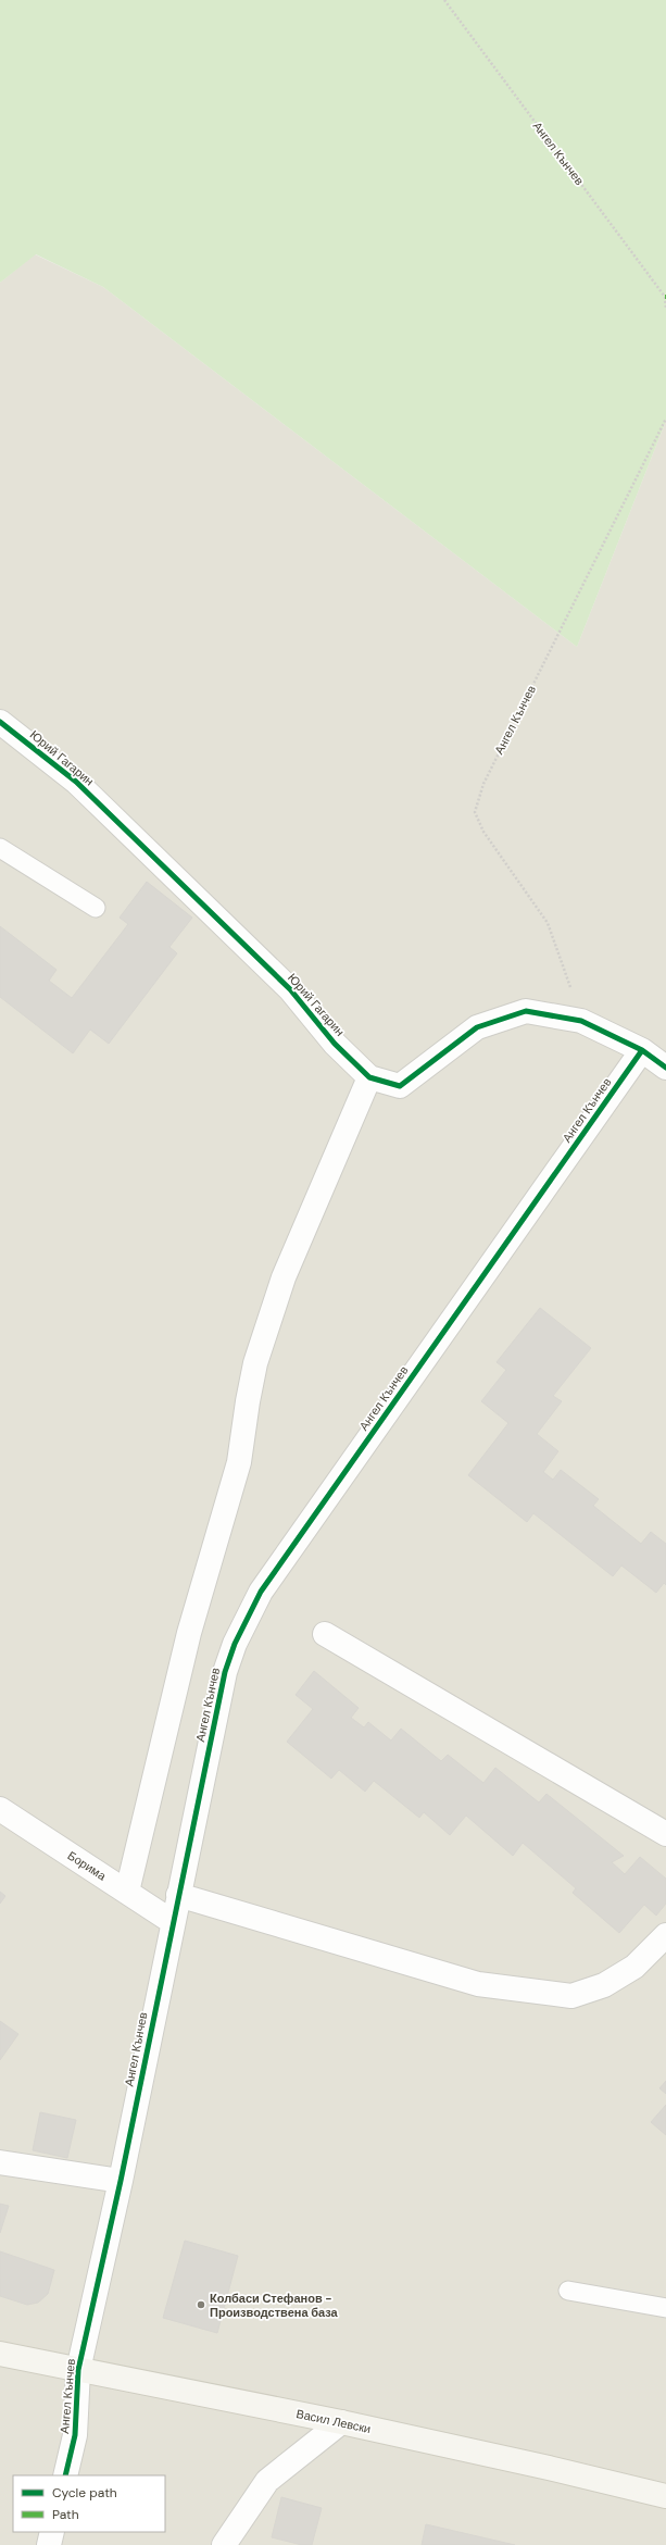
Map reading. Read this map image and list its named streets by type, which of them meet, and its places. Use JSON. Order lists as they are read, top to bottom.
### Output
{
  "streets": {
    "street": [
      "Ангел Кънчев",
      "Юрий Гагарин",
      "Борима",
      "Васил Левски"
    ]
  },
  "crossings": [
    ["Ангел Кънчев", "Юрий Гагарин"],
    ["Ангел Кънчев", "Борима"],
    ["Ангел Кънчев", "Васил Левски"]
  ],
  "places": ["Колбаси Стефанов - Производствена база"],
  "legend": ["Cycle path", "Path"]
}
